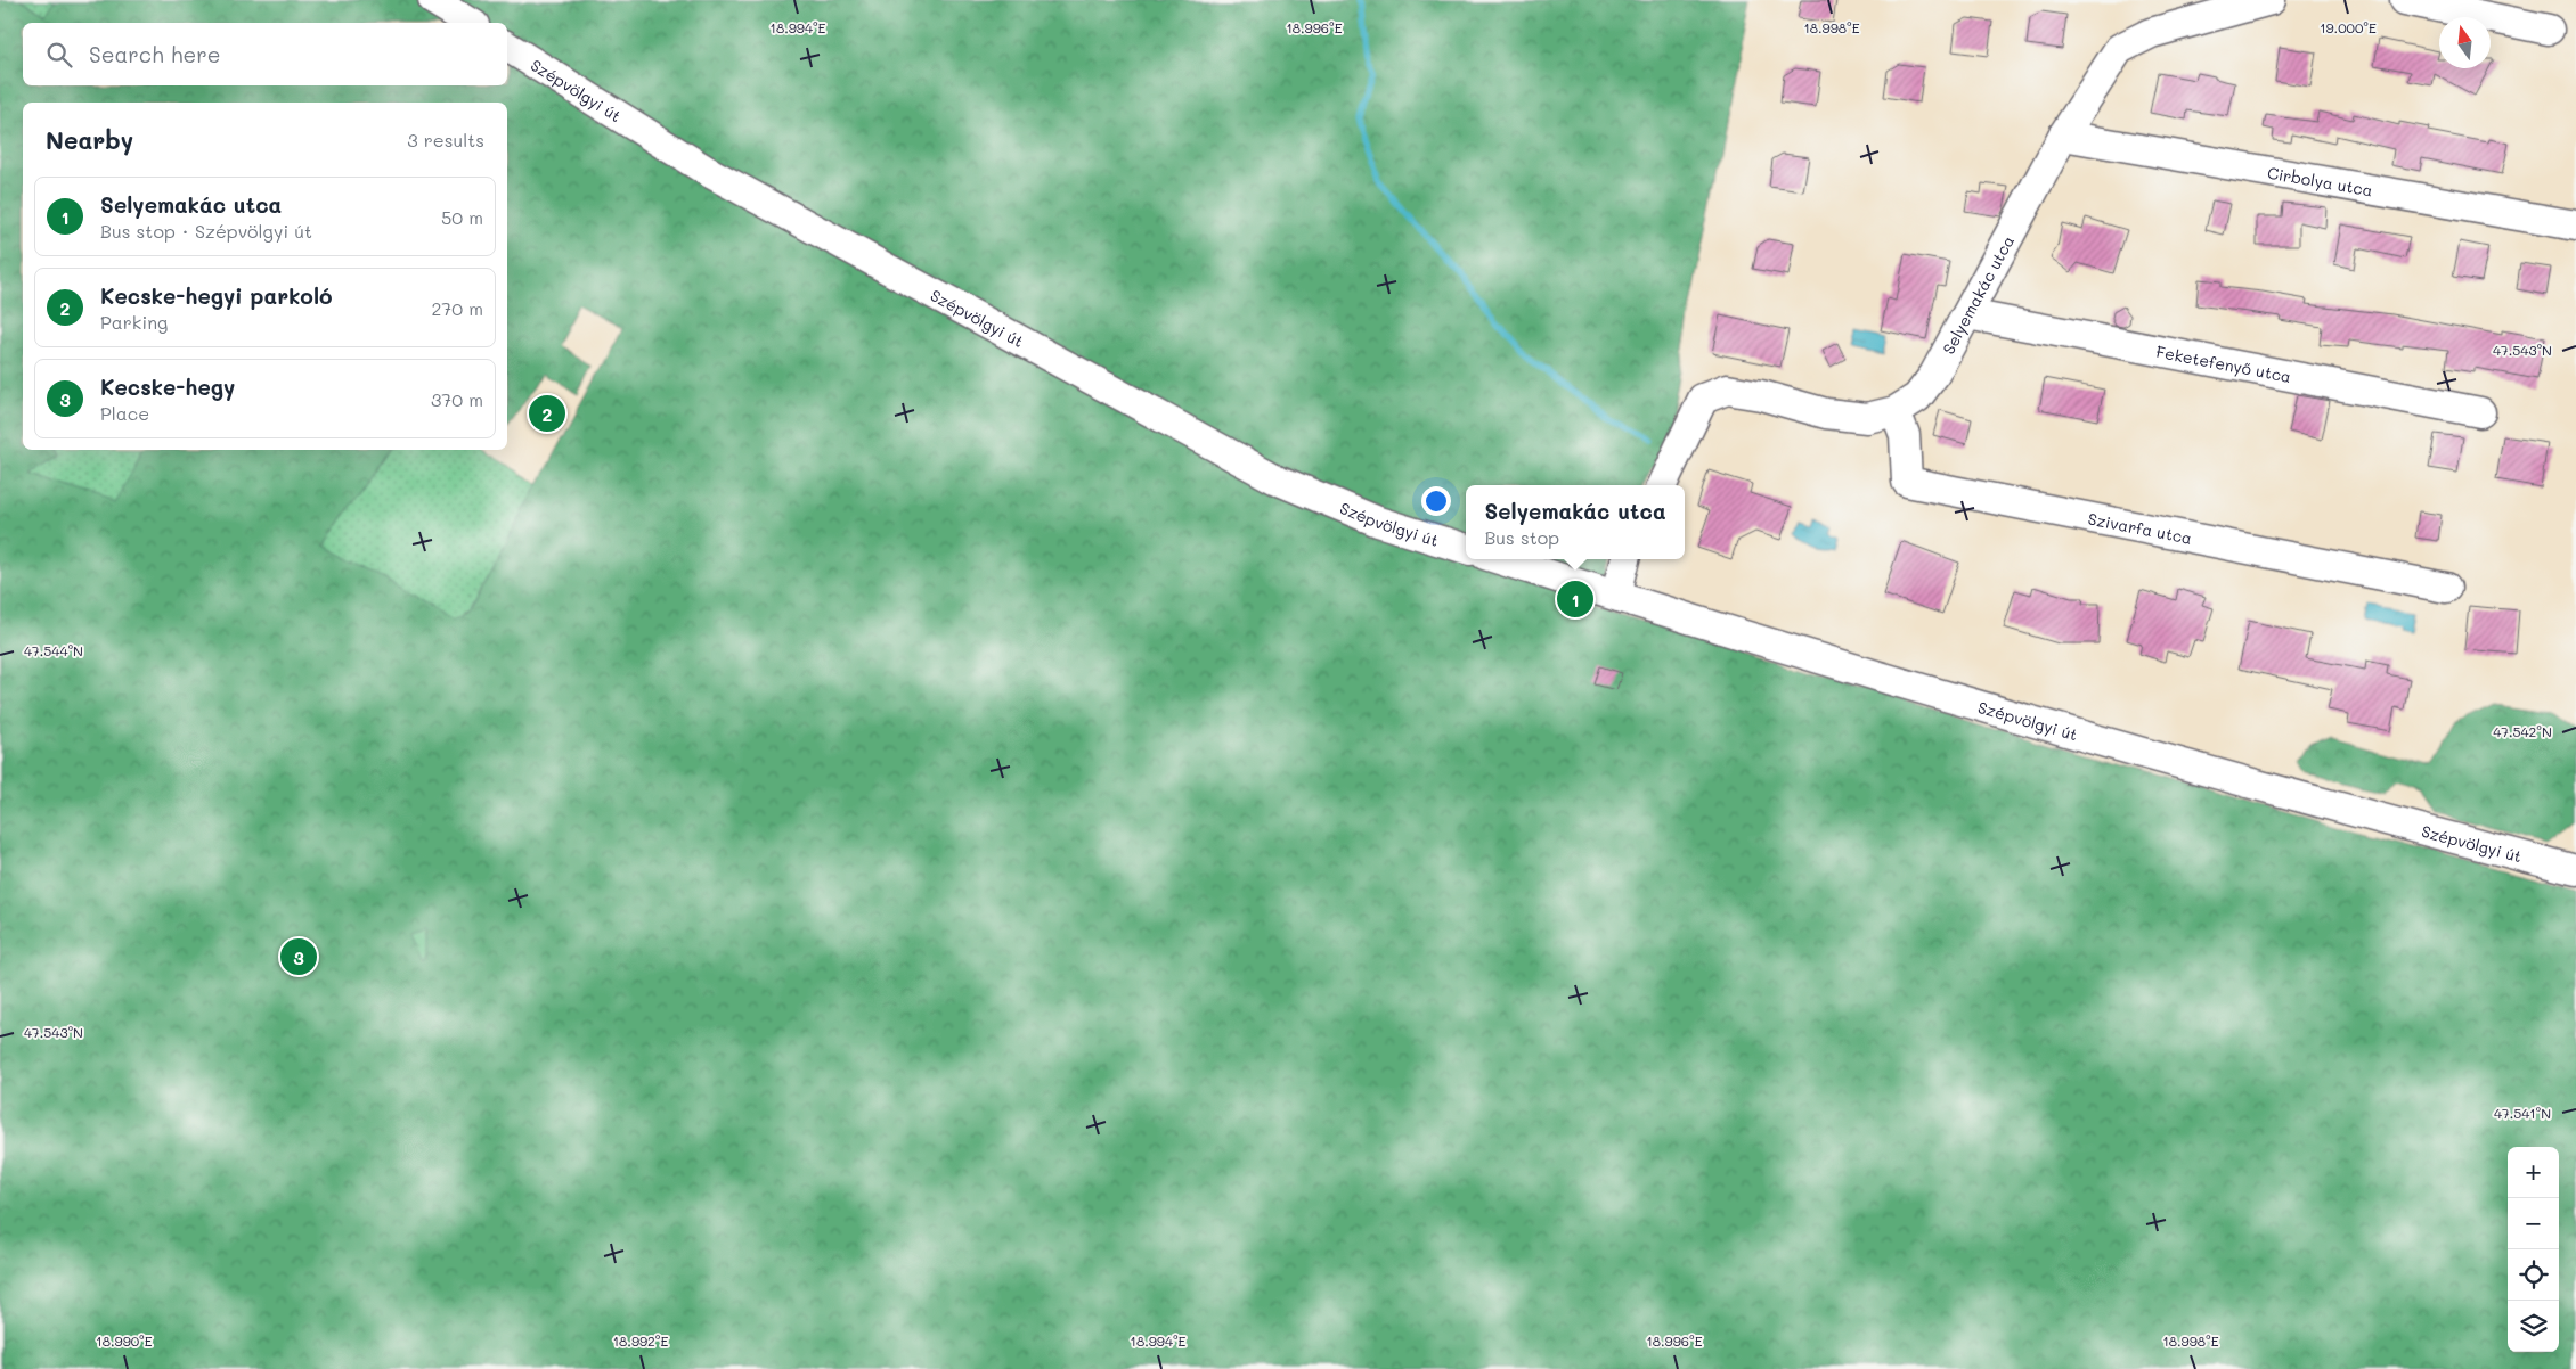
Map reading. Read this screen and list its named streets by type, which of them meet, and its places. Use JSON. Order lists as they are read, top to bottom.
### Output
{
  "streets": {
    "street": [
      "Szépvölgyi út",
      "Cirbolya utca",
      "Selyemakác utca",
      "Feketefenyő utca",
      "Szivarfa utca"
    ]
  },
  "crossings": [
    ["Cirbolya utca", "Selyemakác utca"],
    ["Selyemakác utca", "Feketefenyő utca"],
    ["Selyemakác utca", "Szivarfa utca"]
  ],
  "north": "top",
  "page": {
    "search": "Search here",
    "heading": ["Nearby", "3 results"],
    "list": [
      {
        "mark": "1",
        "name": "Selyemakác utca",
        "note": "Bus stop · Szépvölgyi út",
        "value": "50 m"
      },
      {
        "mark": "2",
        "name": "Kecske-hegyi parkoló",
        "note": "Parking",
        "value": "270 m"
      },
      {
        "mark": "3",
        "name": "Kecske-hegy",
        "note": "Place",
        "value": "370 m"
      }
    ],
    "pins": ["2", "1", "3"],
    "popup": ["Selyemakác utca", "Bus stop"],
    "map_buttons": ["+", "−"]
  },
  "coordinates": [
    "18.994°E",
    "18.996°E",
    "18.998°E",
    "19.000°E",
    "47.543°N",
    "47.544°N",
    "47.542°N",
    "47.541°N",
    "18.990°E",
    "18.992°E"
  ]
}
